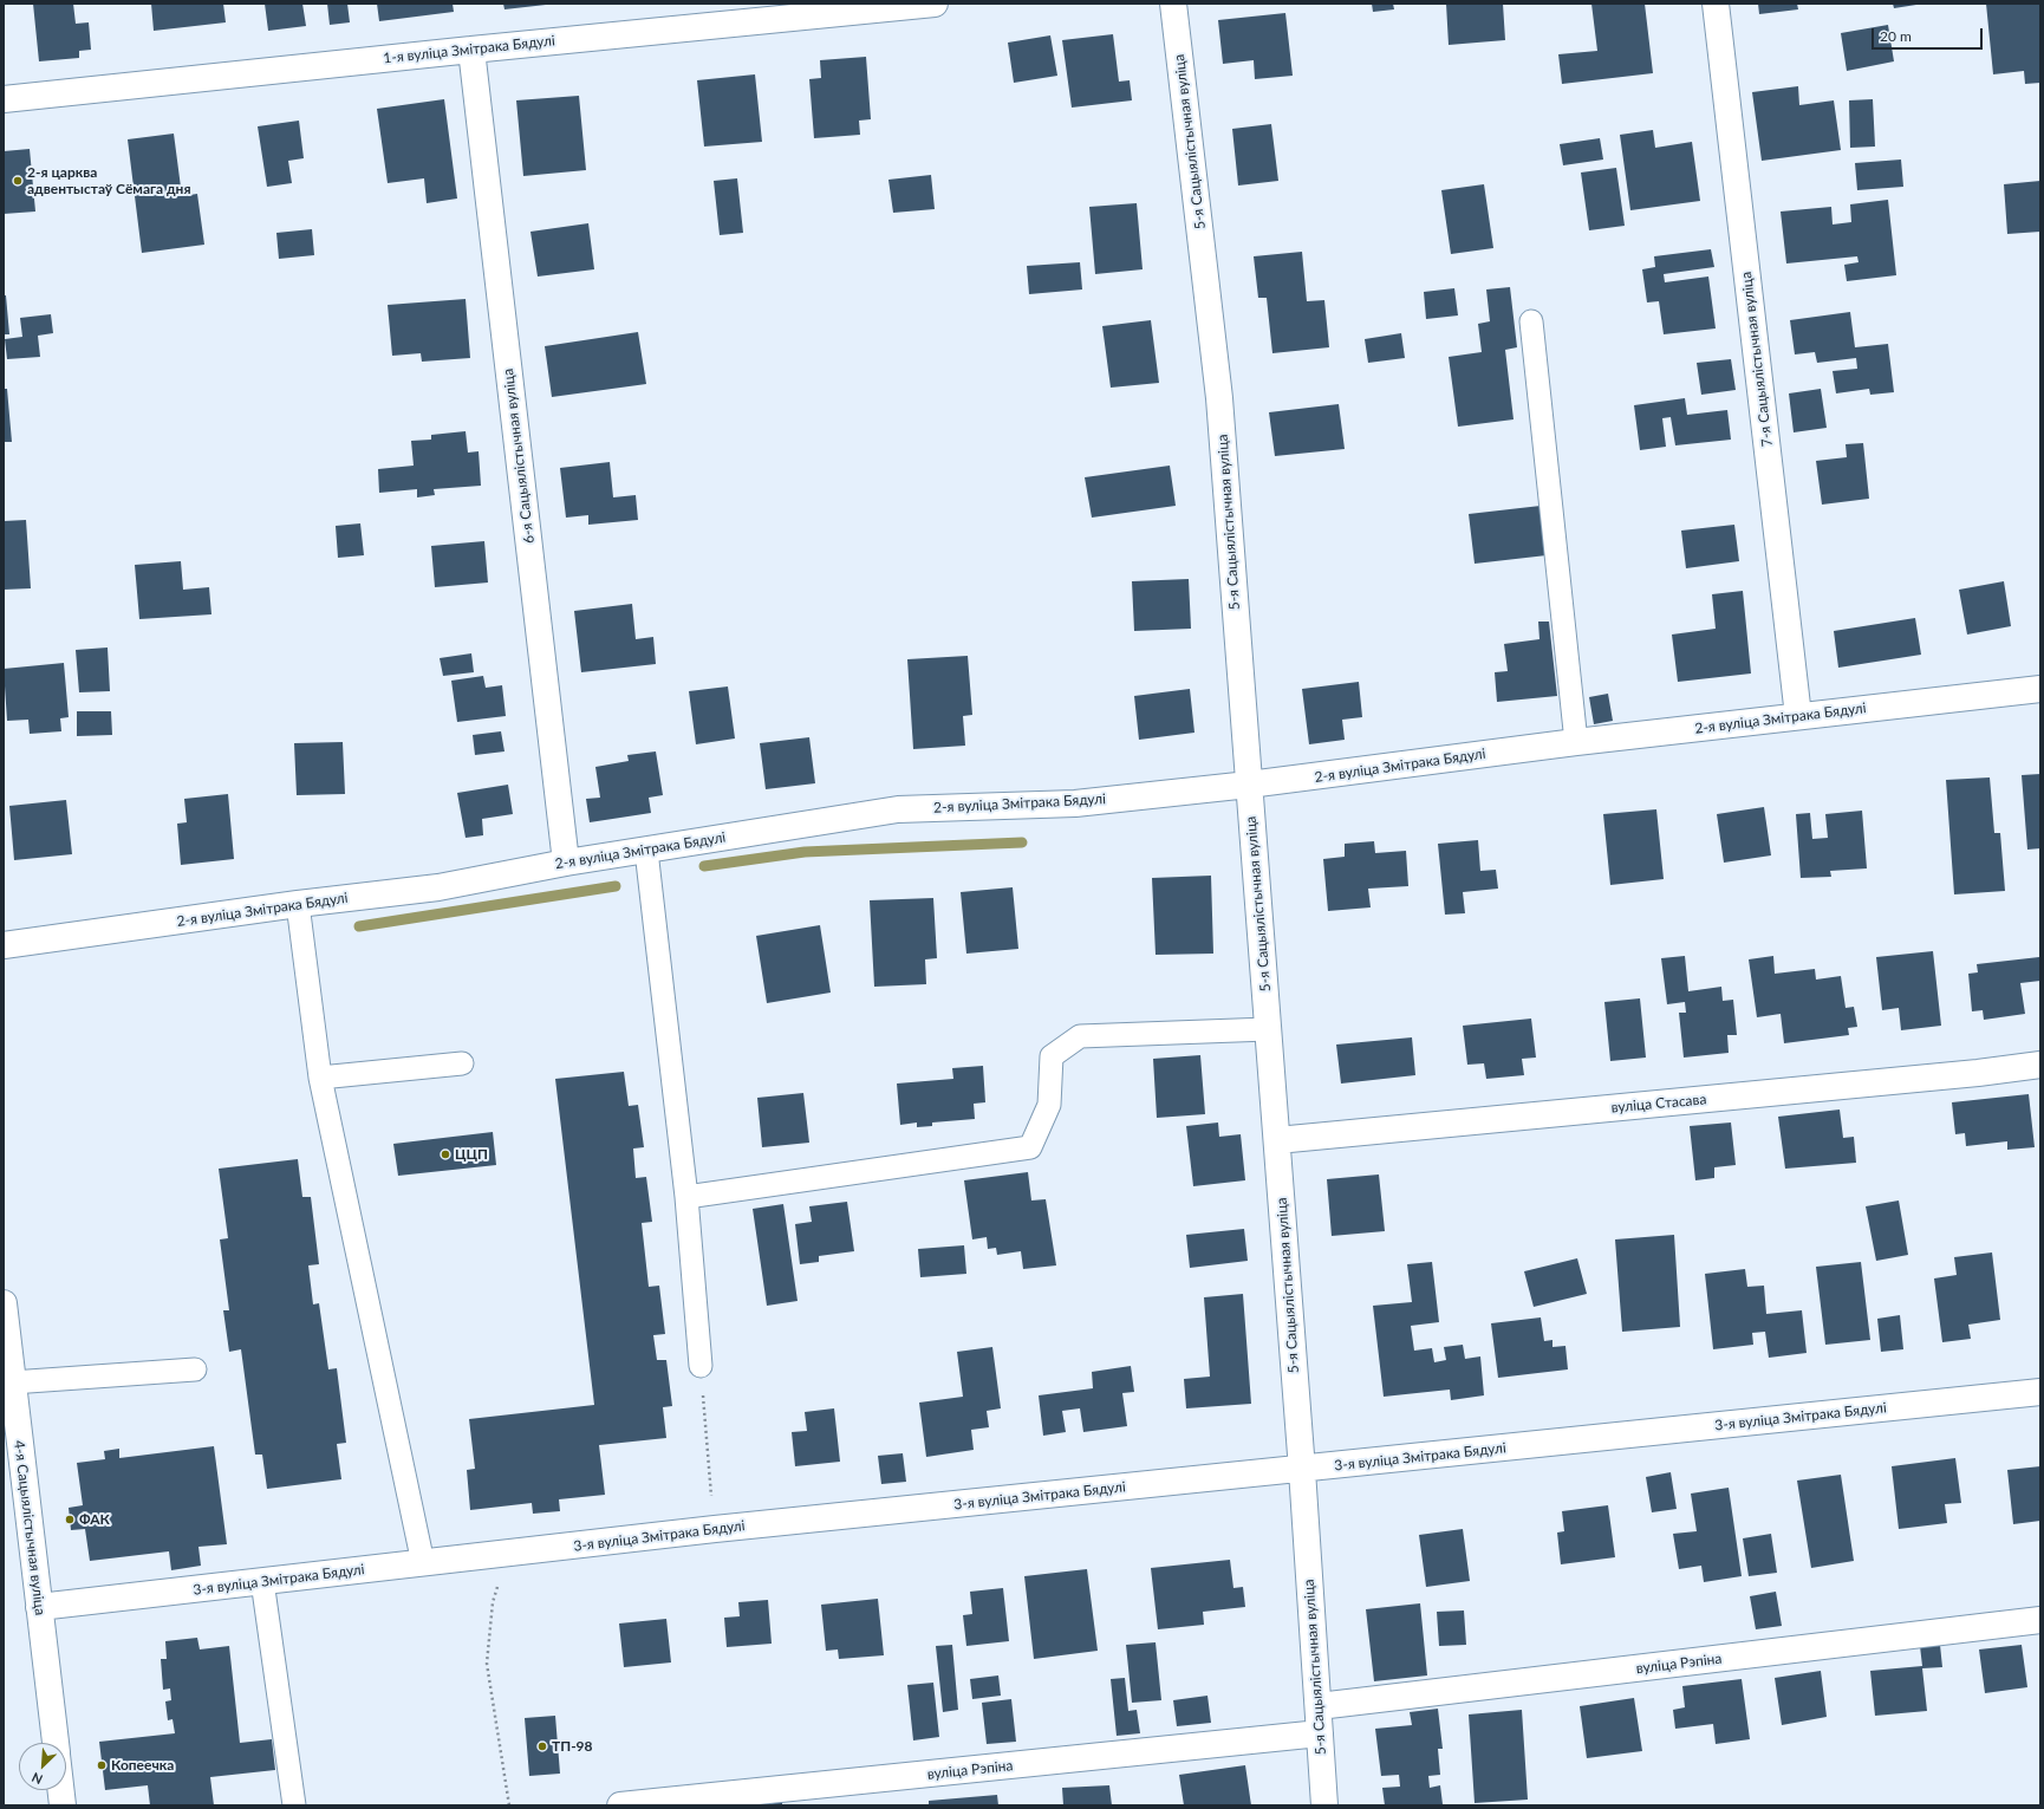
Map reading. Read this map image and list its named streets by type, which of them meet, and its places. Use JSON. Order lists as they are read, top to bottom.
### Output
{
  "streets": {
    "street": [
      "1-я вуліца Змітрака Бядулі",
      "5-я Сацыялістычная вуліца",
      "7-я Сацыялістычная вуліца",
      "6-я Сацыялістычная вуліца",
      "2-я вуліца Змітрака Бядулі",
      "вуліца Стасава",
      "3-я вуліца Змітрака Бядулі",
      "4-я Сацыялістычная вуліца",
      "вуліца Рэпіна"
    ]
  },
  "crossings": [
    ["1-я вуліца Змітрака Бядулі", "6-я Сацыялістычная вуліца"],
    ["5-я Сацыялістычная вуліца", "2-я вуліца Змітрака Бядулі"],
    ["5-я Сацыялістычная вуліца", "вуліца Стасава"],
    ["5-я Сацыялістычная вуліца", "3-я вуліца Змітрака Бядулі"],
    ["5-я Сацыялістычная вуліца", "вуліца Рэпіна"],
    ["7-я Сацыялістычная вуліца", "2-я вуліца Змітрака Бядулі"],
    ["6-я Сацыялістычная вуліца", "2-я вуліца Змітрака Бядулі"],
    ["3-я вуліца Змітрака Бядулі", "4-я Сацыялістычная вуліца"]
  ],
  "places": [
    "2-я царква адвентыстаў Сёмага дня",
    "ЦЦП",
    "ФАК",
    "ТП-98",
    "Копеечка"
  ],
  "scale_bar": "20 m",
  "north": "bottom left"
}
